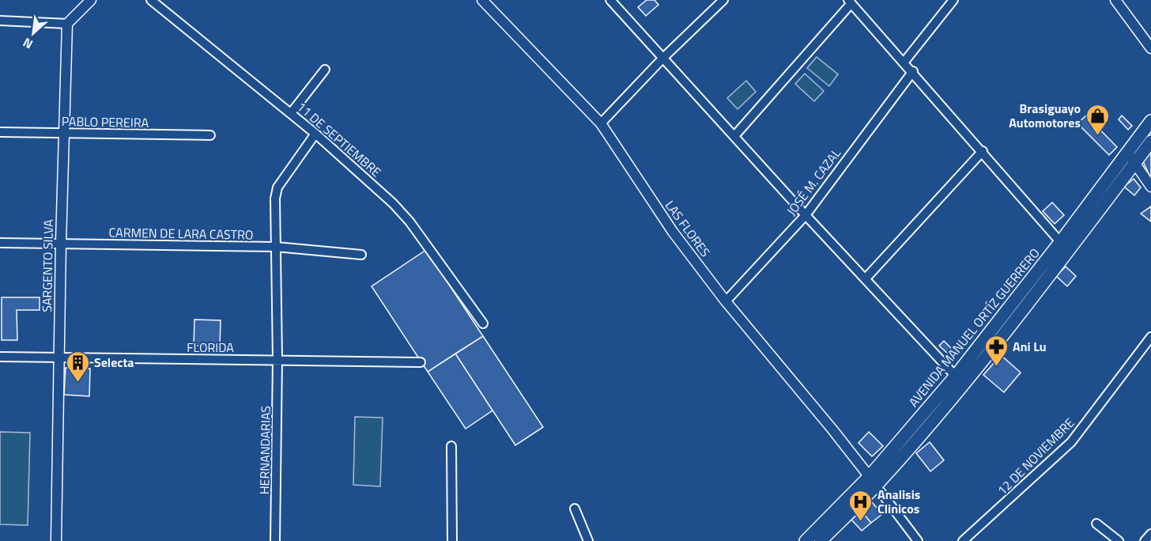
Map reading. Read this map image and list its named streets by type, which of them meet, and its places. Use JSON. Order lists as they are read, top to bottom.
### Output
{
  "streets": {
    "main road": ["AVENIDA MANUEL ORTÍZ GUERRERO"],
    "street": [
      "PABLO PEREIRA",
      "11 DE SEPTIEMBRE",
      "JOSÉ M. CAZAL",
      "LAS FLORES",
      "CARMEN DE LARA CASTRO",
      "SARGENTO SILVA",
      "FLORIDA",
      "HERNANDARIAS",
      "12 DE NOVIEMBRE"
    ]
  },
  "crossings": [
    ["PABLO PEREIRA", "SARGENTO SILVA"],
    ["11 DE SEPTIEMBRE", "HERNANDARIAS"],
    ["JOSÉ M. CAZAL", "LAS FLORES"],
    ["LAS FLORES", "AVENIDA MANUEL ORTÍZ GUERRERO"],
    ["CARMEN DE LARA CASTRO", "SARGENTO SILVA"],
    ["CARMEN DE LARA CASTRO", "HERNANDARIAS"],
    ["SARGENTO SILVA", "FLORIDA"],
    ["FLORIDA", "HERNANDARIAS"]
  ],
  "places": {
    "shop": ["Brasiguayo Automotores"],
    "pharmacy": ["Ani Lu"],
    "building": ["Selecta"],
    "hospital": ["Analisis Clinicos"]
  },
  "north": "bottom left"
}
